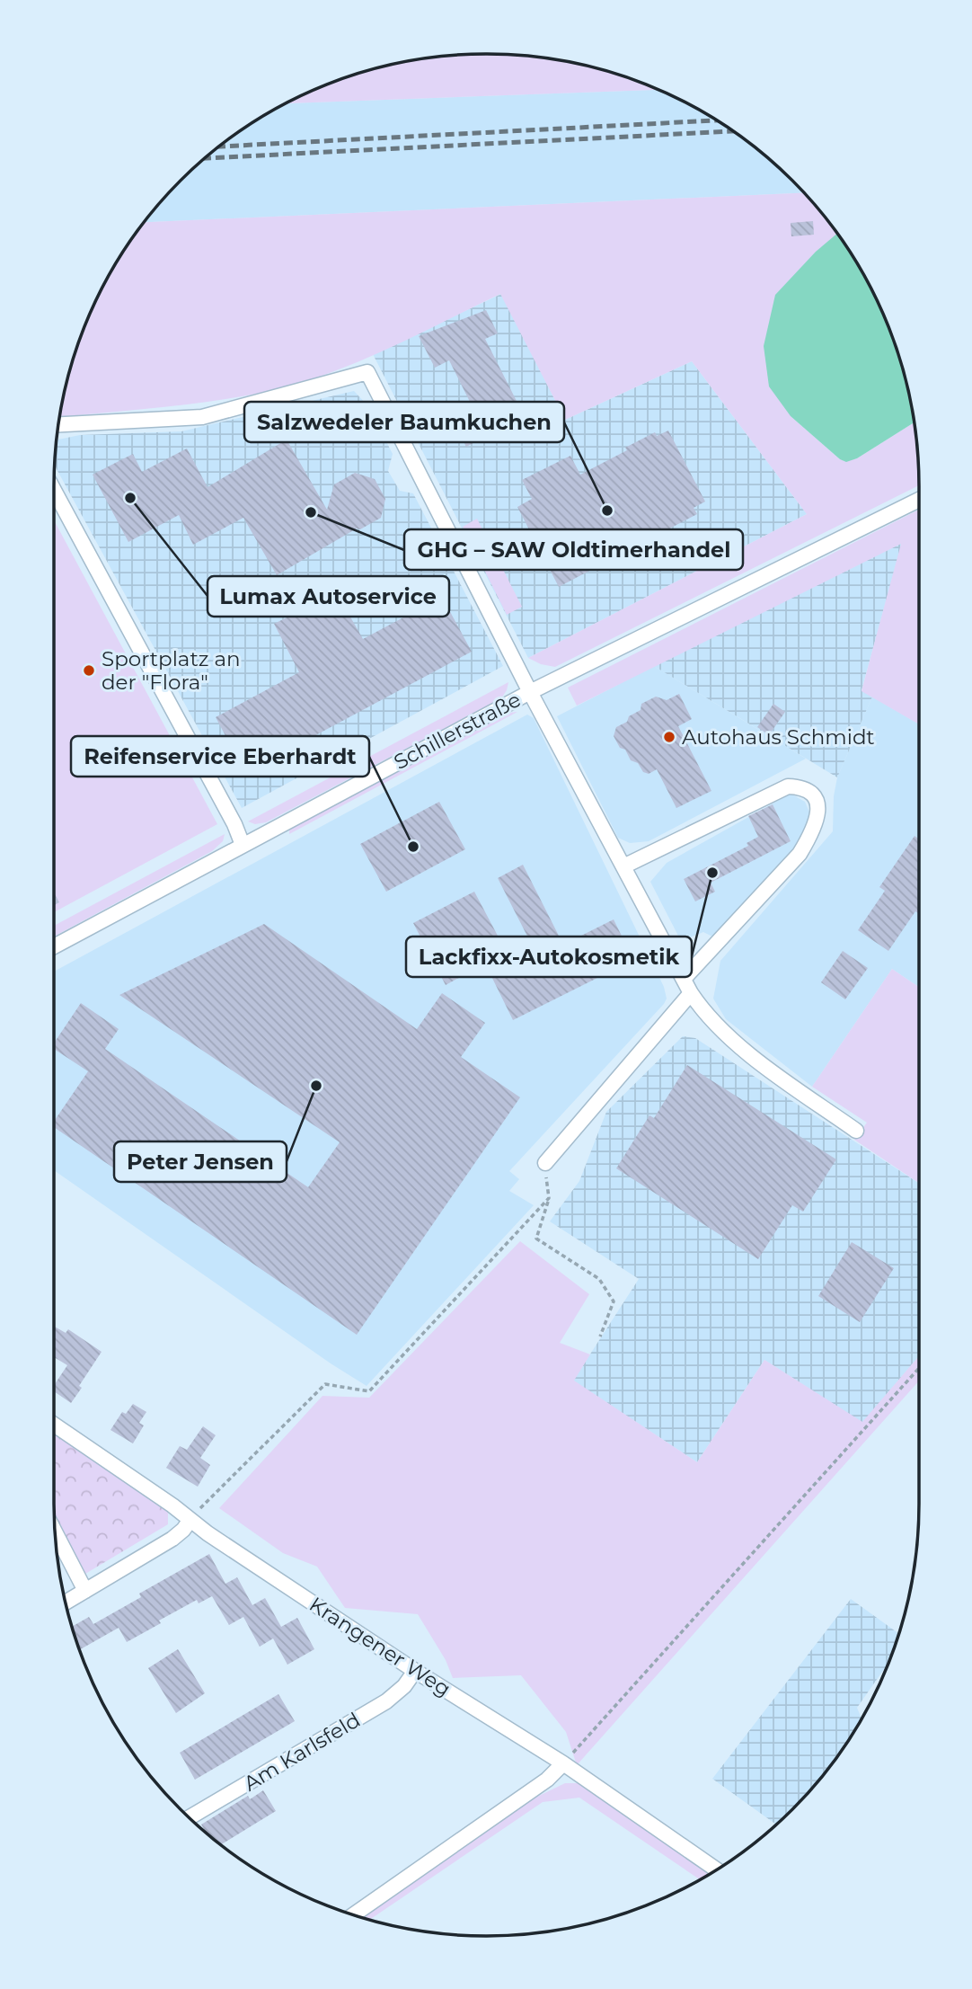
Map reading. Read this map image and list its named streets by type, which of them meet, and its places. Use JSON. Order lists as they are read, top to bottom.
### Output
{
  "streets": {
    "street": ["Schillerstraße", "Krangener Weg", "Am Karlsfeld"]
  },
  "crossings": [
    ["Krangener Weg", "Am Karlsfeld"]
  ],
  "places": [
    "Lumax Autoservice",
    "Salzwedeler Baumkuchen",
    "GHG – SAW Oldtimerhandel",
    "Sportplatz an der \"Flora\"",
    "Autohaus Schmidt",
    "Reifenservice Eberhardt",
    "Lackfixx-Autokosmetik",
    "Peter Jensen"
  ]
}
